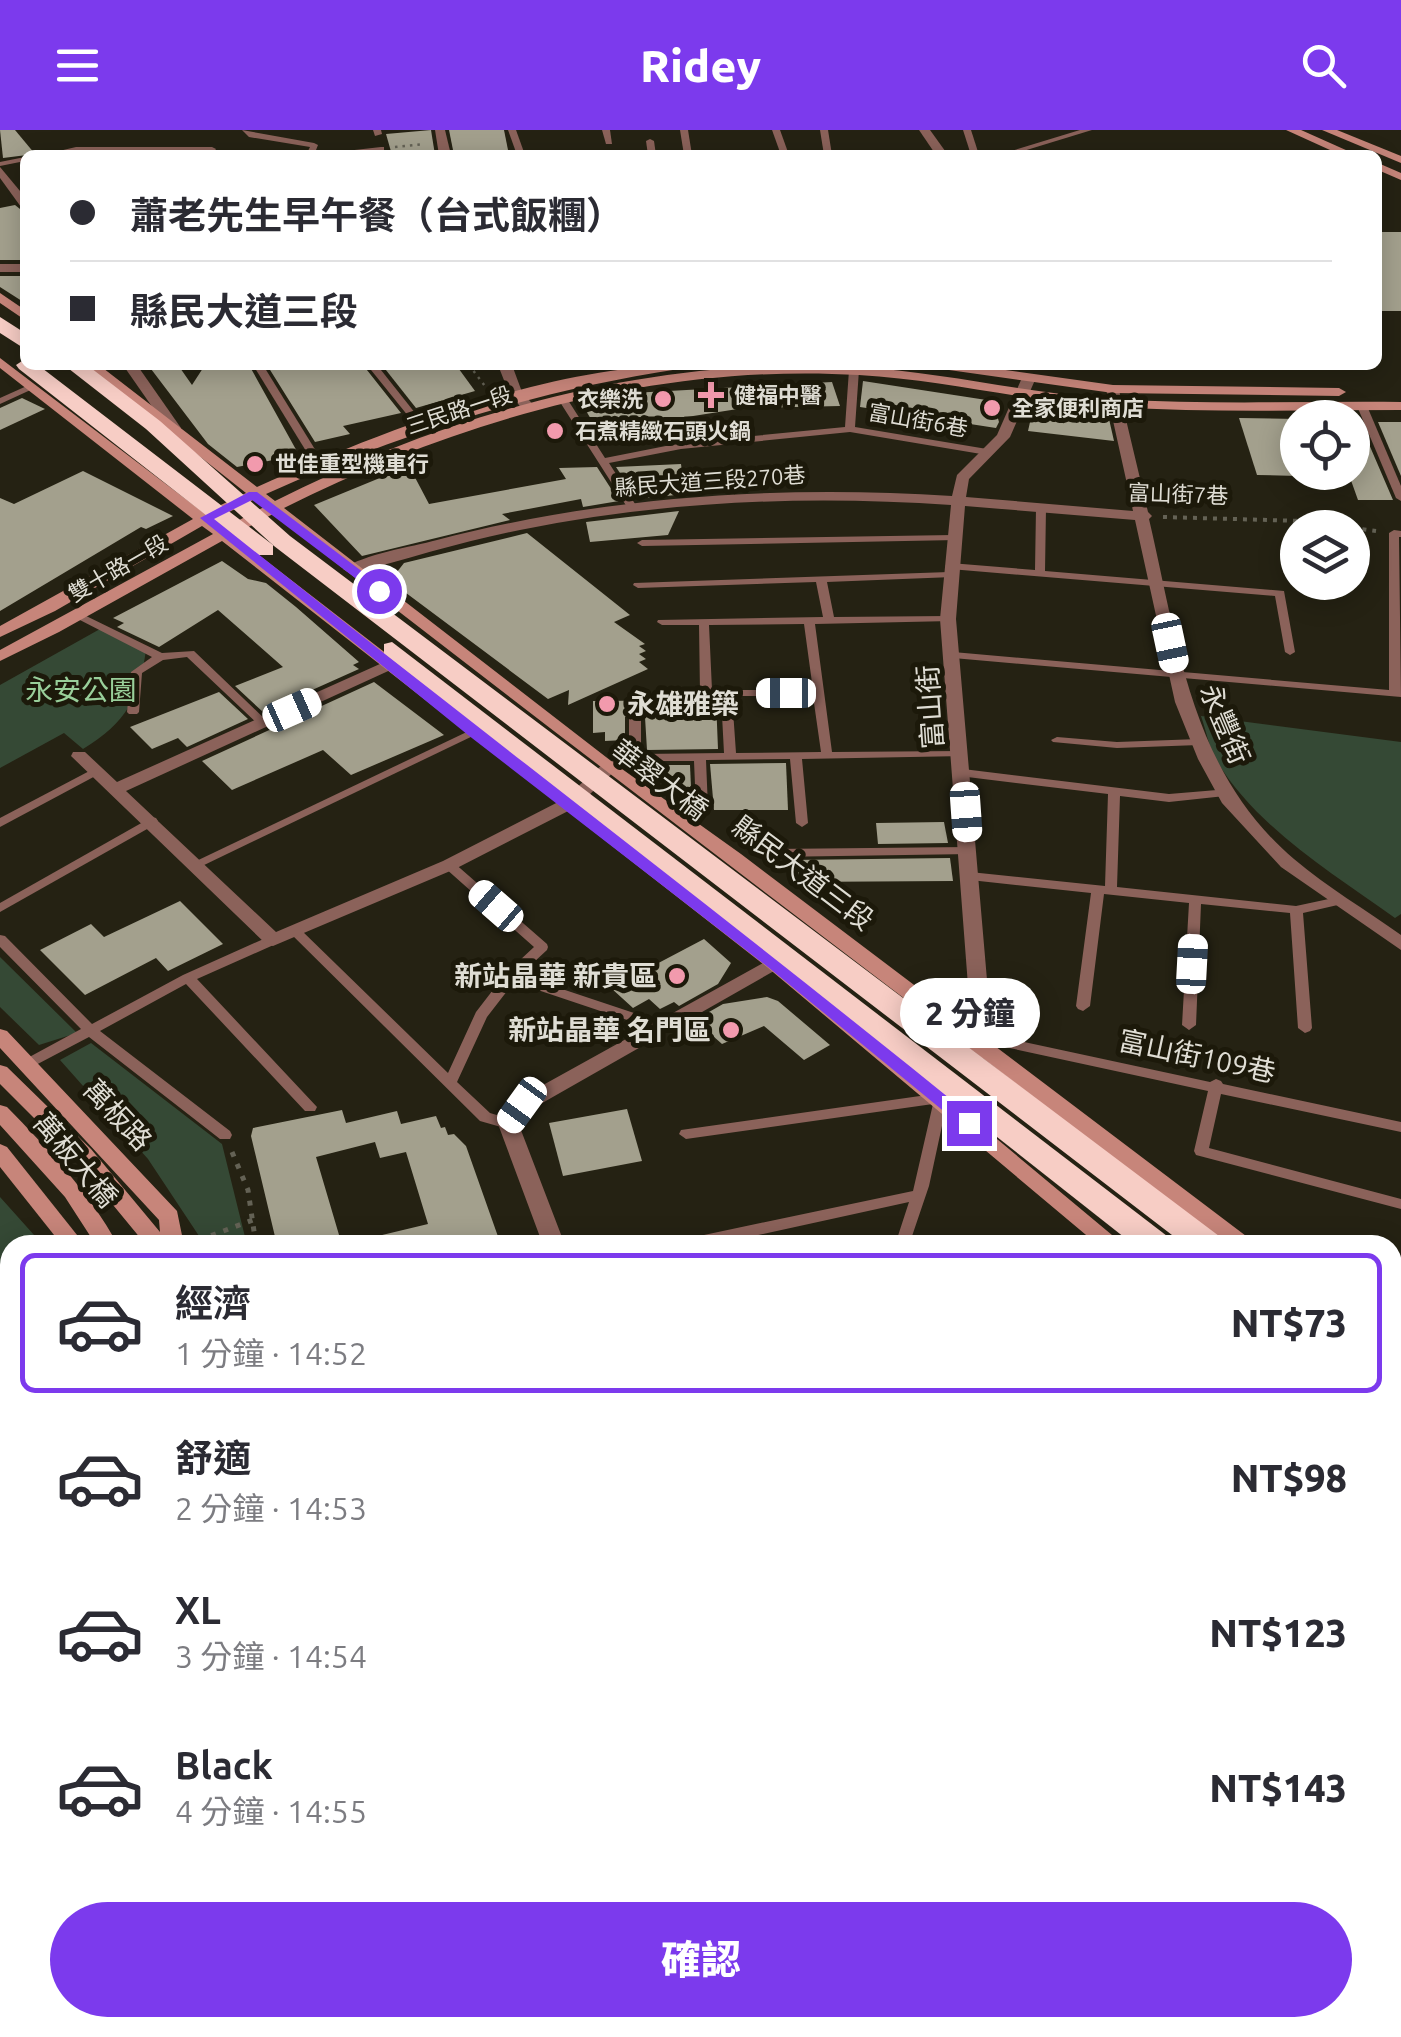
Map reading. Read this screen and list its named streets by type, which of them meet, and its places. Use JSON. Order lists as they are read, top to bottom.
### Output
{
  "streets": {
    "highway": ["華翠大橋"],
    "street": [
      "三民路一段",
      "縣民大道三段270巷",
      "富山街7巷",
      "雙十路一段",
      "富山街",
      "永豐街",
      "縣民大道三段",
      "萬板路",
      "萬板大橋"
    ],
    "lane": ["富山街6巷", "富山街109巷"]
  },
  "crossings": [
    ["三民路一段", "雙十路一段"],
    ["三民路一段", "富山街"],
    ["三民路一段", "永豐街"],
    ["三民路一段", "縣民大道三段"],
    ["富山街6巷", "富山街"],
    ["縣民大道三段270巷", "富山街7巷"],
    ["縣民大道三段270巷", "富山街"],
    ["縣民大道三段270巷", "縣民大道三段"],
    ["富山街7巷", "富山街"],
    ["富山街7巷", "永豐街"],
    ["雙十路一段", "縣民大道三段"],
    ["富山街", "縣民大道三段"],
    ["富山街", "富山街109巷"],
    ["縣民大道三段", "富山街109巷"]
  ],
  "parks": ["永安公園"],
  "places": {
    "health": ["健福中醫"],
    "other": [
      "衣樂洗",
      "全家便利商店",
      "石煮精緻石頭火鍋",
      "世佳重型機車行",
      "永雄雅築",
      "新站晶華 新貴區",
      "新站晶華 名門區"
    ]
  },
  "page": {
    "header": "Ridey",
    "banner": ["蕭老先生早午餐（台式飯糰）", "縣民大道三段"],
    "bubble": "2 分鐘",
    "list": [
      {
        "name": "經濟",
        "note": "1 分鐘 · 14:52",
        "value": "NT$73"
      },
      {
        "name": "舒適",
        "note": "2 分鐘 · 14:53",
        "value": "NT$98"
      },
      {
        "name": "XL",
        "note": "3 分鐘 · 14:54",
        "value": "NT$123"
      },
      {
        "name": "Black",
        "note": "4 分鐘 · 14:55",
        "value": "NT$143"
      }
    ],
    "buttons": "確認"
  }
}
